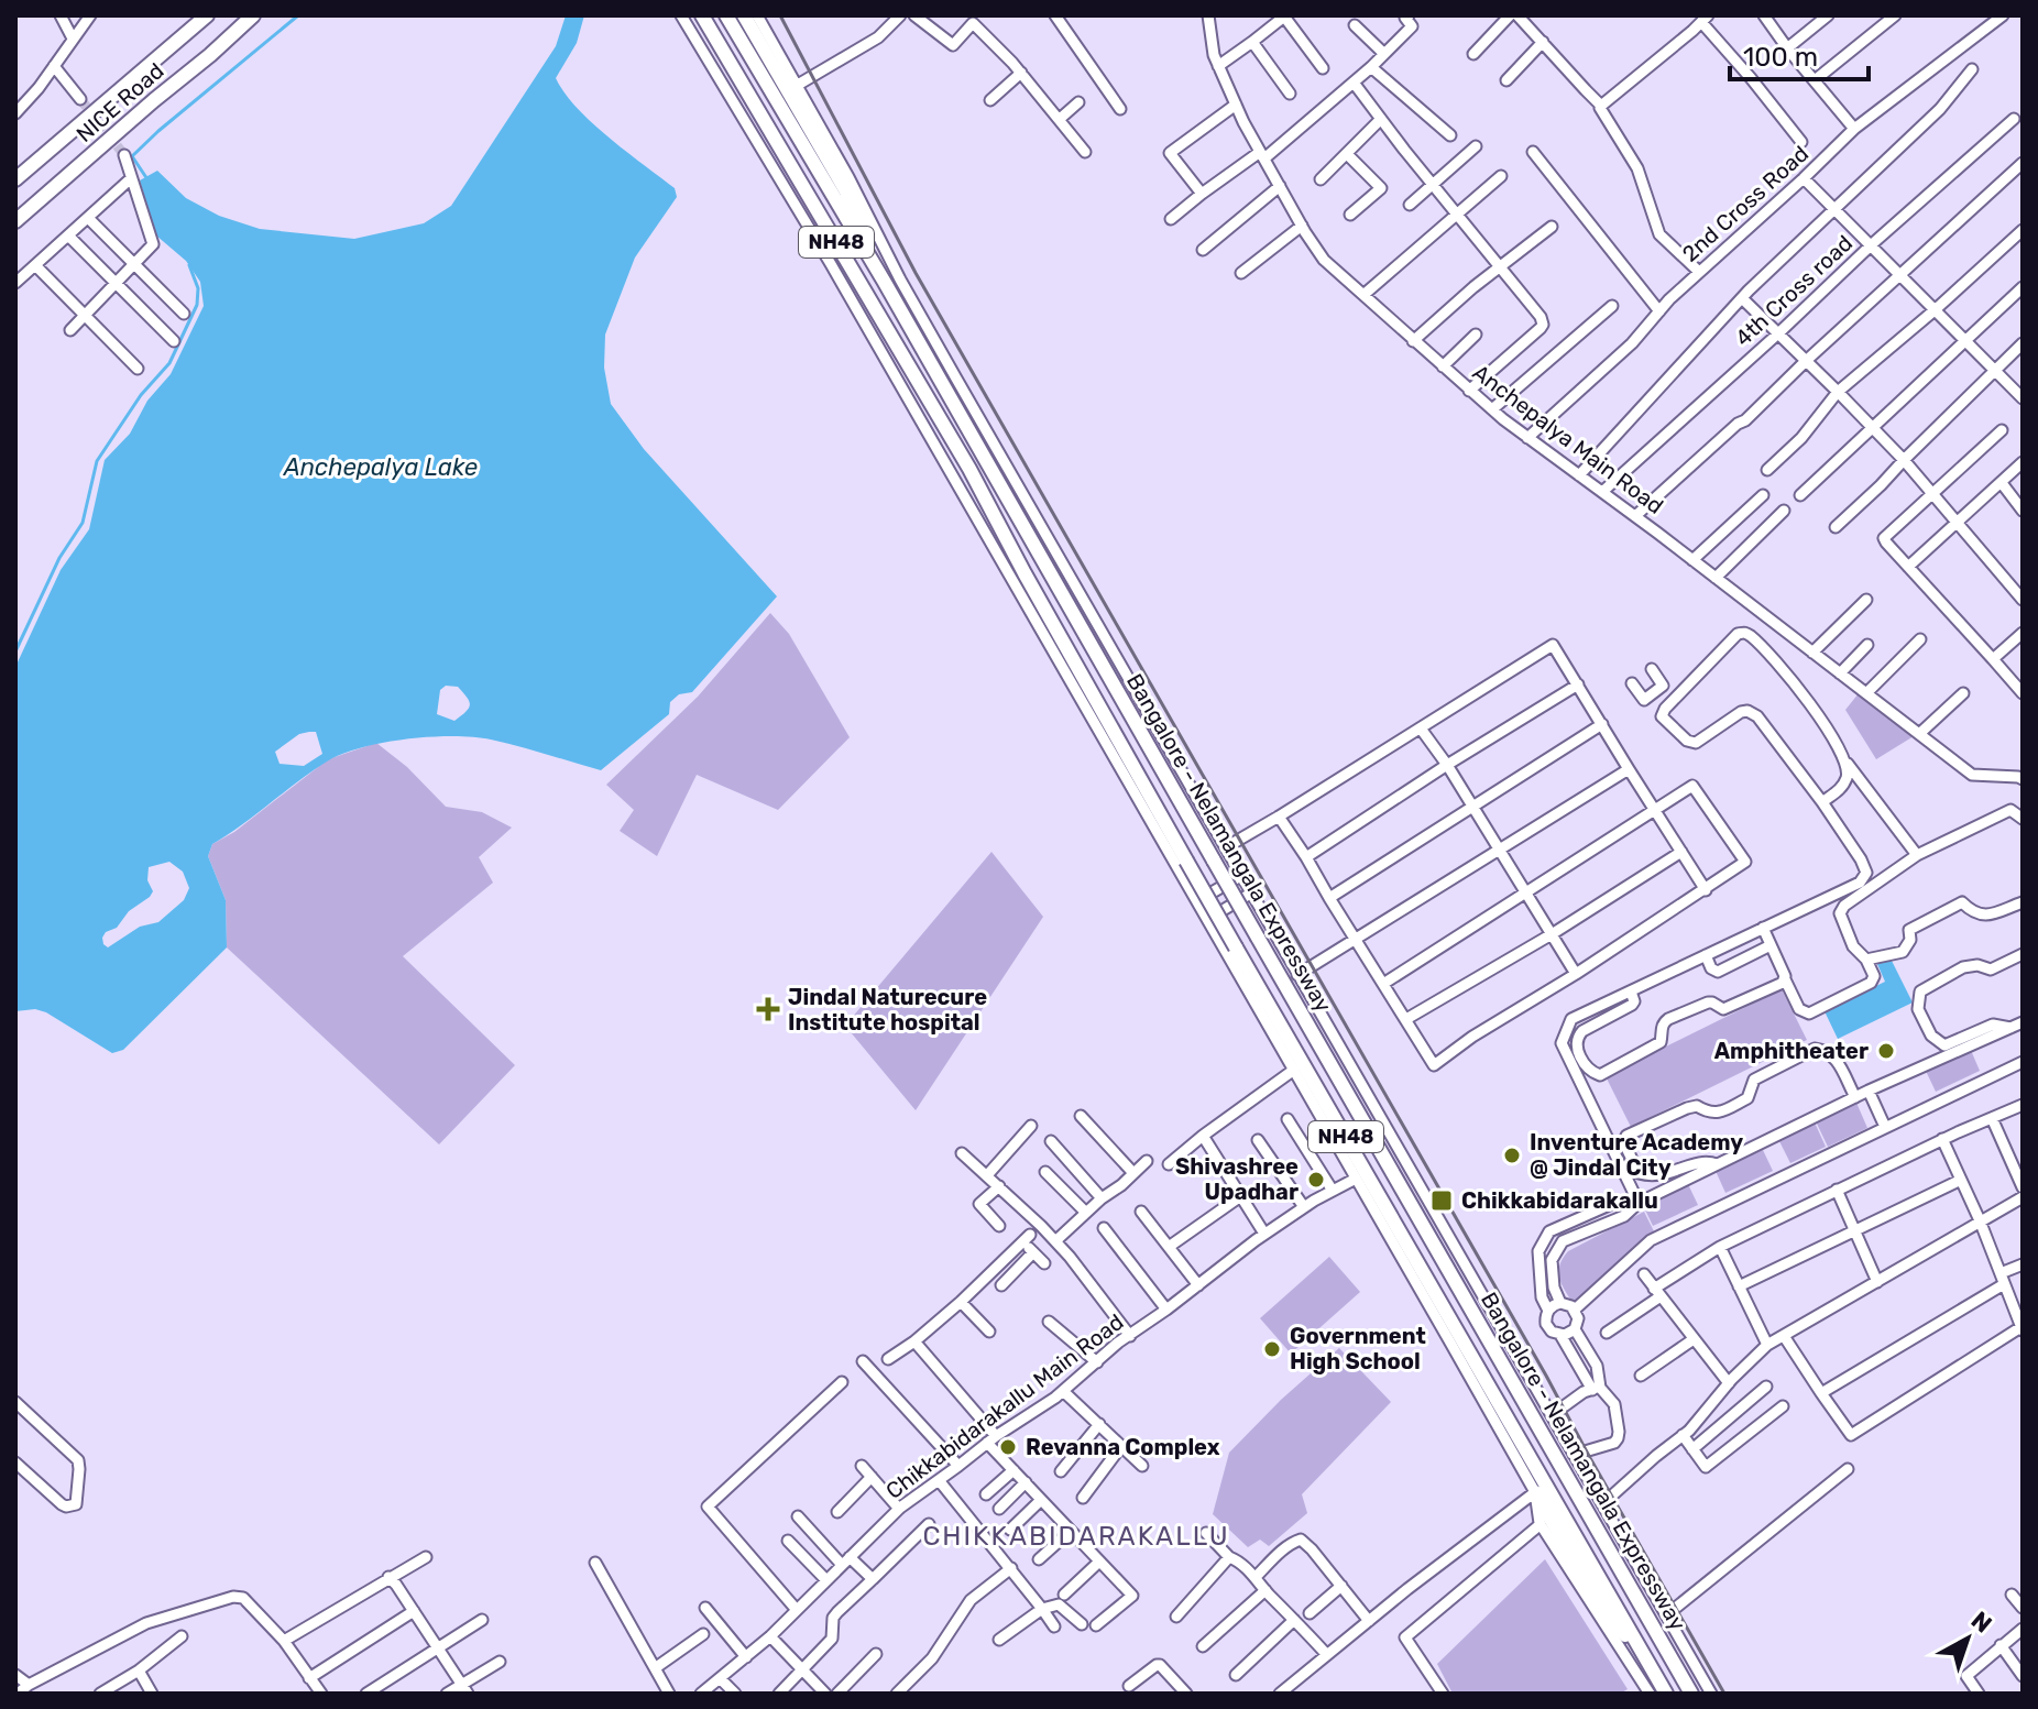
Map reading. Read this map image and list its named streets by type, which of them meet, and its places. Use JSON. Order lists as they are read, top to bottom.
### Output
{
  "streets": {
    "highway": ["NICE Road", "NH48", "Bangalore - Nelamangala Expressway"],
    "street": [
      "2nd Cross Road",
      "4th Cross road",
      "Anchepalya Main Road",
      "Chikkabidarakallu Main Road"
    ]
  },
  "crossings": [
    ["2nd Cross Road", "Anchepalya Main Road"],
    ["4th Cross road", "Anchepalya Main Road"]
  ],
  "districts": ["CHIKKABIDARAKALLU"],
  "water": ["Anchepalya Lake"],
  "places": {
    "health": ["Jindal Naturecure Institute hospital"],
    "other": [
      "Amphitheater",
      "Inventure Academy @ Jindal City",
      "Shivashree Upadhar",
      "Government High School",
      "Revanna Complex"
    ],
    "transit": ["Chikkabidarakallu"]
  },
  "scale_bar": "100 m",
  "north": "top right"
}
